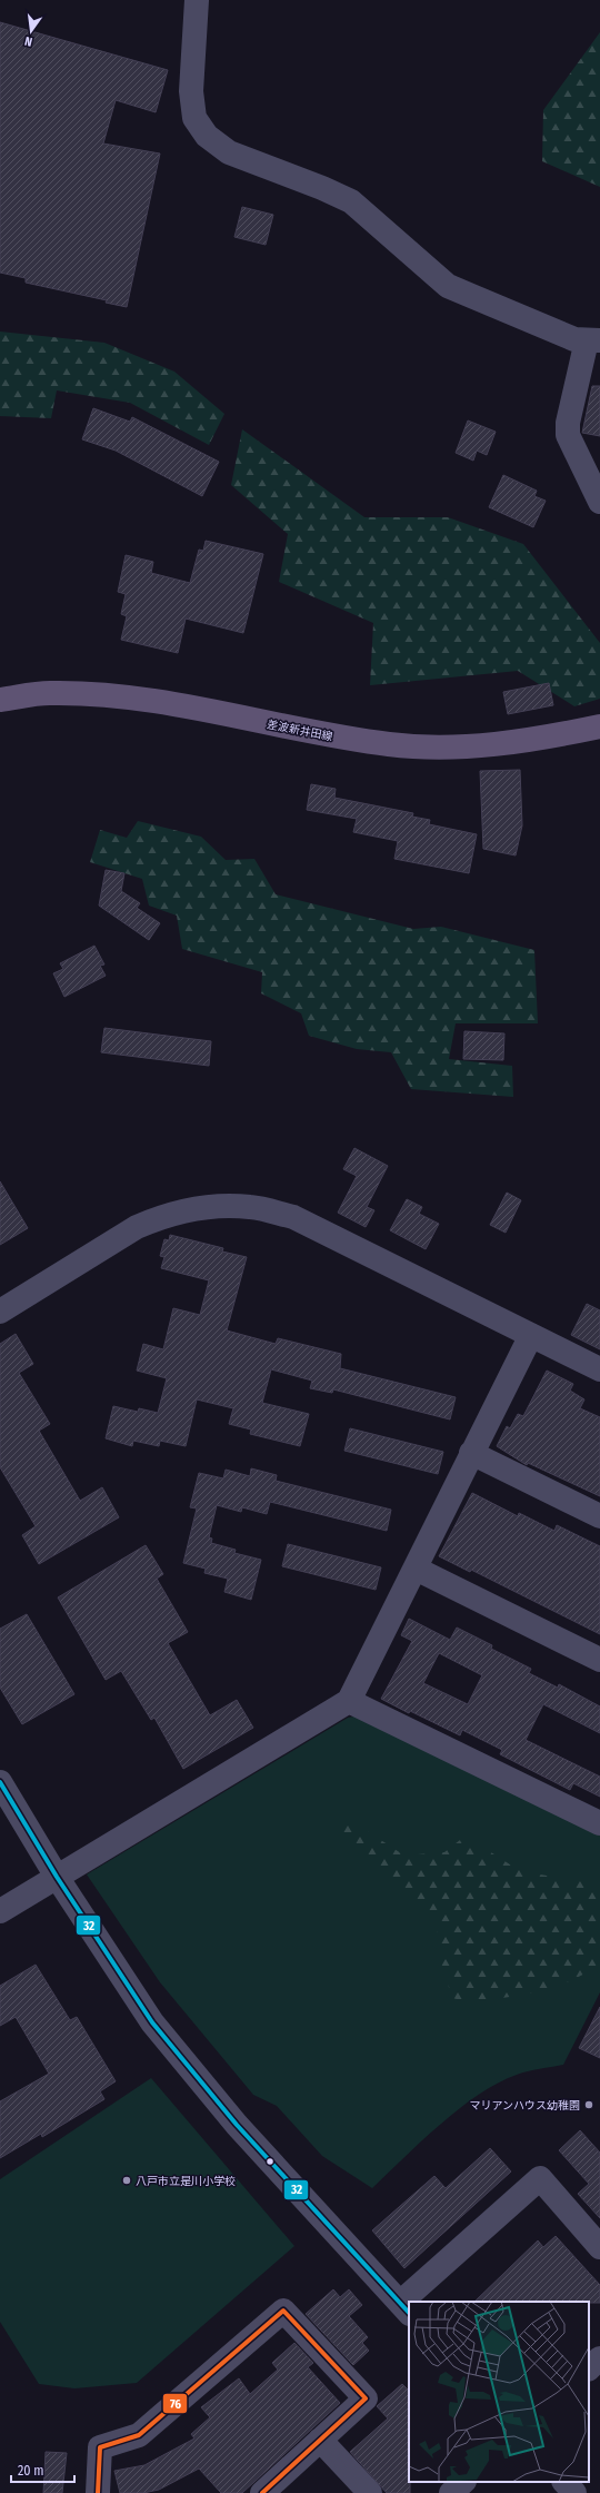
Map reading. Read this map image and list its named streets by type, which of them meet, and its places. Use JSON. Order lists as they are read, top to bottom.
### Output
{
  "streets": {
    "main road": ["差波新井田線"]
  },
  "places": ["マリアンハウス幼稚園", "八戸市立是川小学校"],
  "lines": ["transit line 32", "transit line 76"],
  "scale_bar": "20 m",
  "north": "bottom"
}
